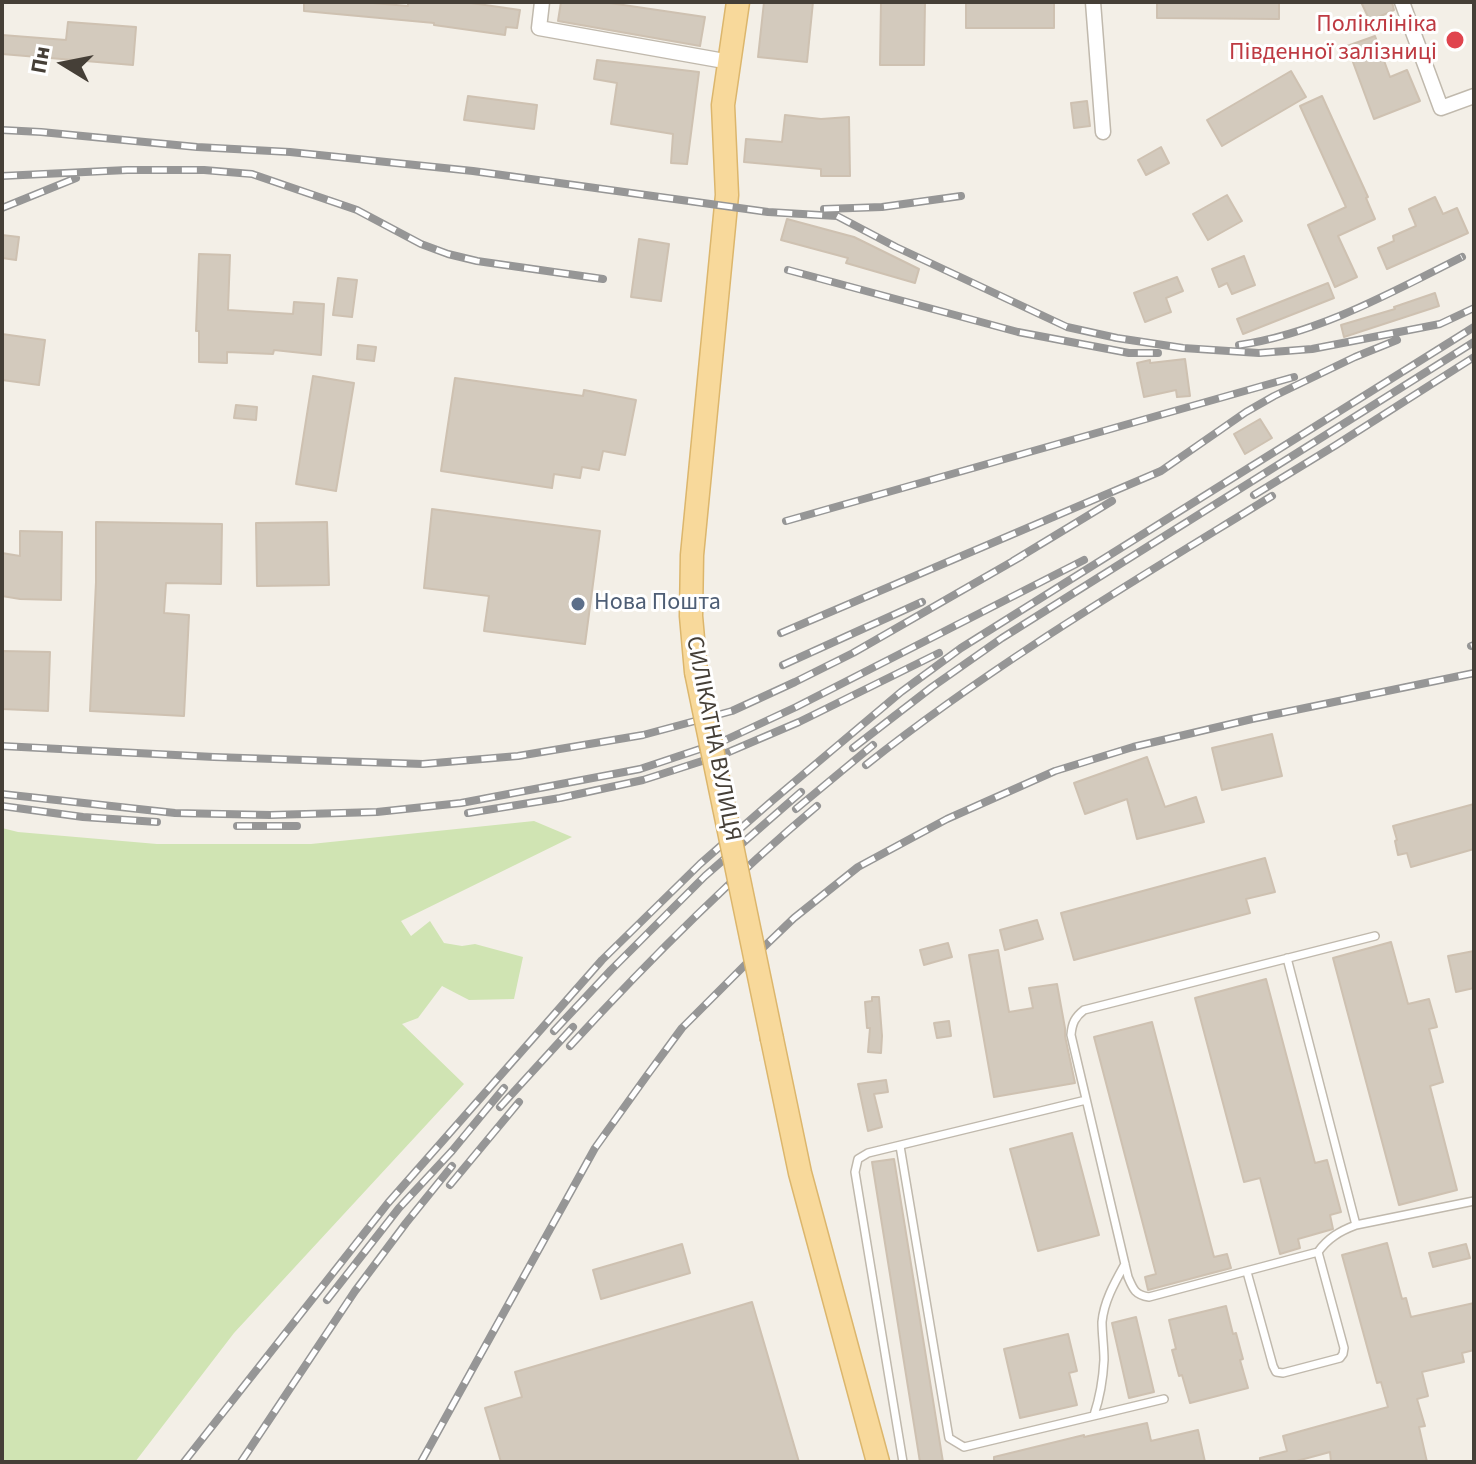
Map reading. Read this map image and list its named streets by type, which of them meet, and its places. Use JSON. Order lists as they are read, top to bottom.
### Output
{
  "streets": {
    "main road": ["СИЛІКАТНА ВУЛИЦЯ"]
  },
  "places": ["Поліклініка Південної залізниці", "Нова Пошта"],
  "north": "left"
}
